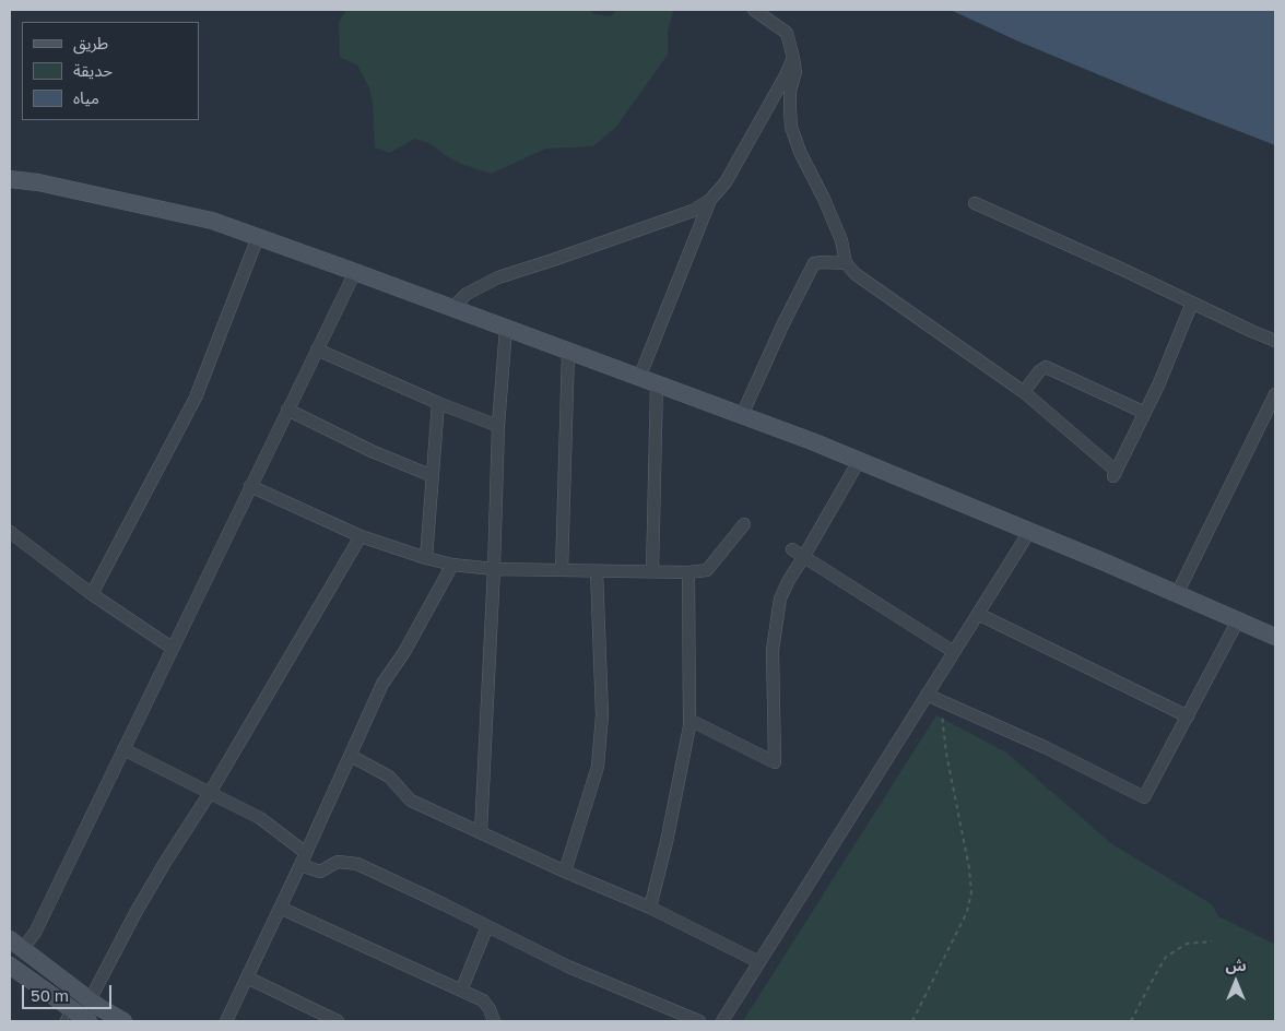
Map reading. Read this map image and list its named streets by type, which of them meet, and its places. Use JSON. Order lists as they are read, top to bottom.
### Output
{
  "legend": ["طريق", "حديقة", "مياه"],
  "scale_bar": "50 m",
  "north": "top"
}
